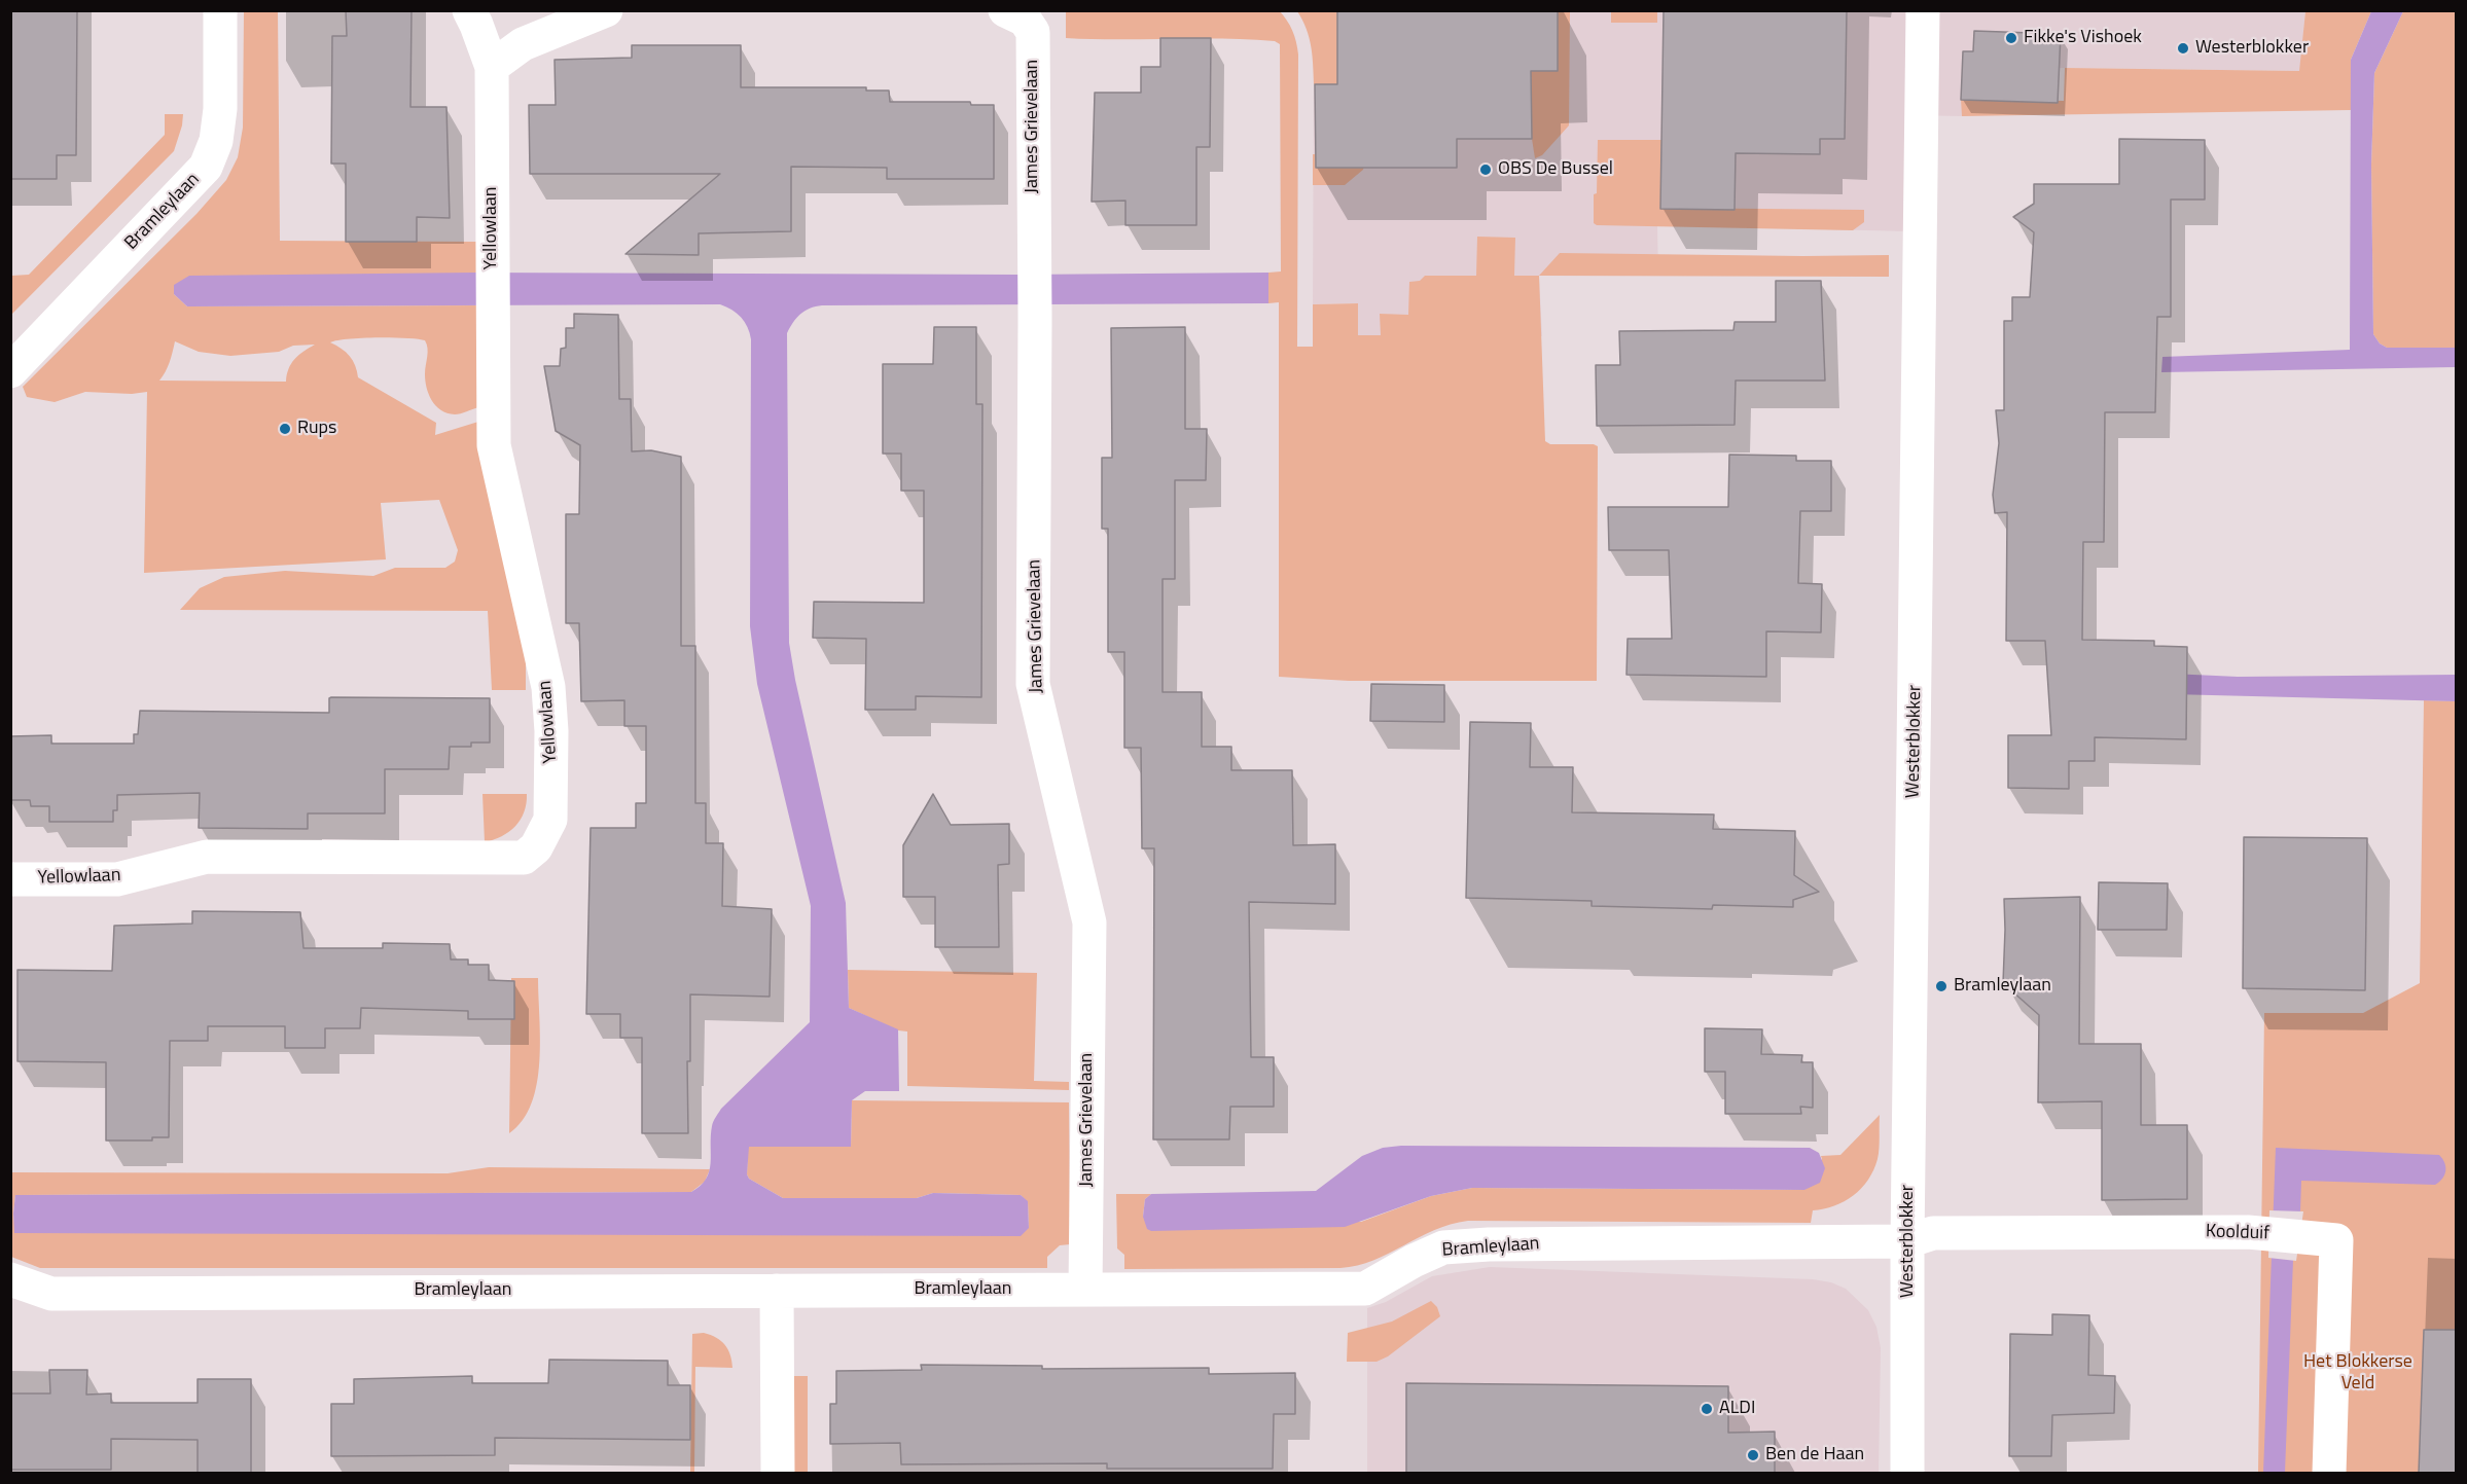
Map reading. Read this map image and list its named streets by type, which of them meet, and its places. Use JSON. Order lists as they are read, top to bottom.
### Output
{
  "streets": {
    "street": [
      "James Grievelaan",
      "Bramleylaan",
      "Yellowlaan",
      "Westerblokker",
      "Koolduif"
    ]
  },
  "crossings": [
    ["James Grievelaan", "Bramleylaan"],
    ["Bramleylaan", "Westerblokker"],
    ["Bramleylaan", "Koolduif"],
    ["Westerblokker", "Koolduif"]
  ],
  "parks": ["Het Blokkerse Veld"],
  "places": [
    "Fikke's Vishoek",
    "Westerblokker",
    "OBS De Bussel",
    "Rups",
    "Bramleylaan",
    "ALDI",
    "Ben de Haan"
  ]
}
